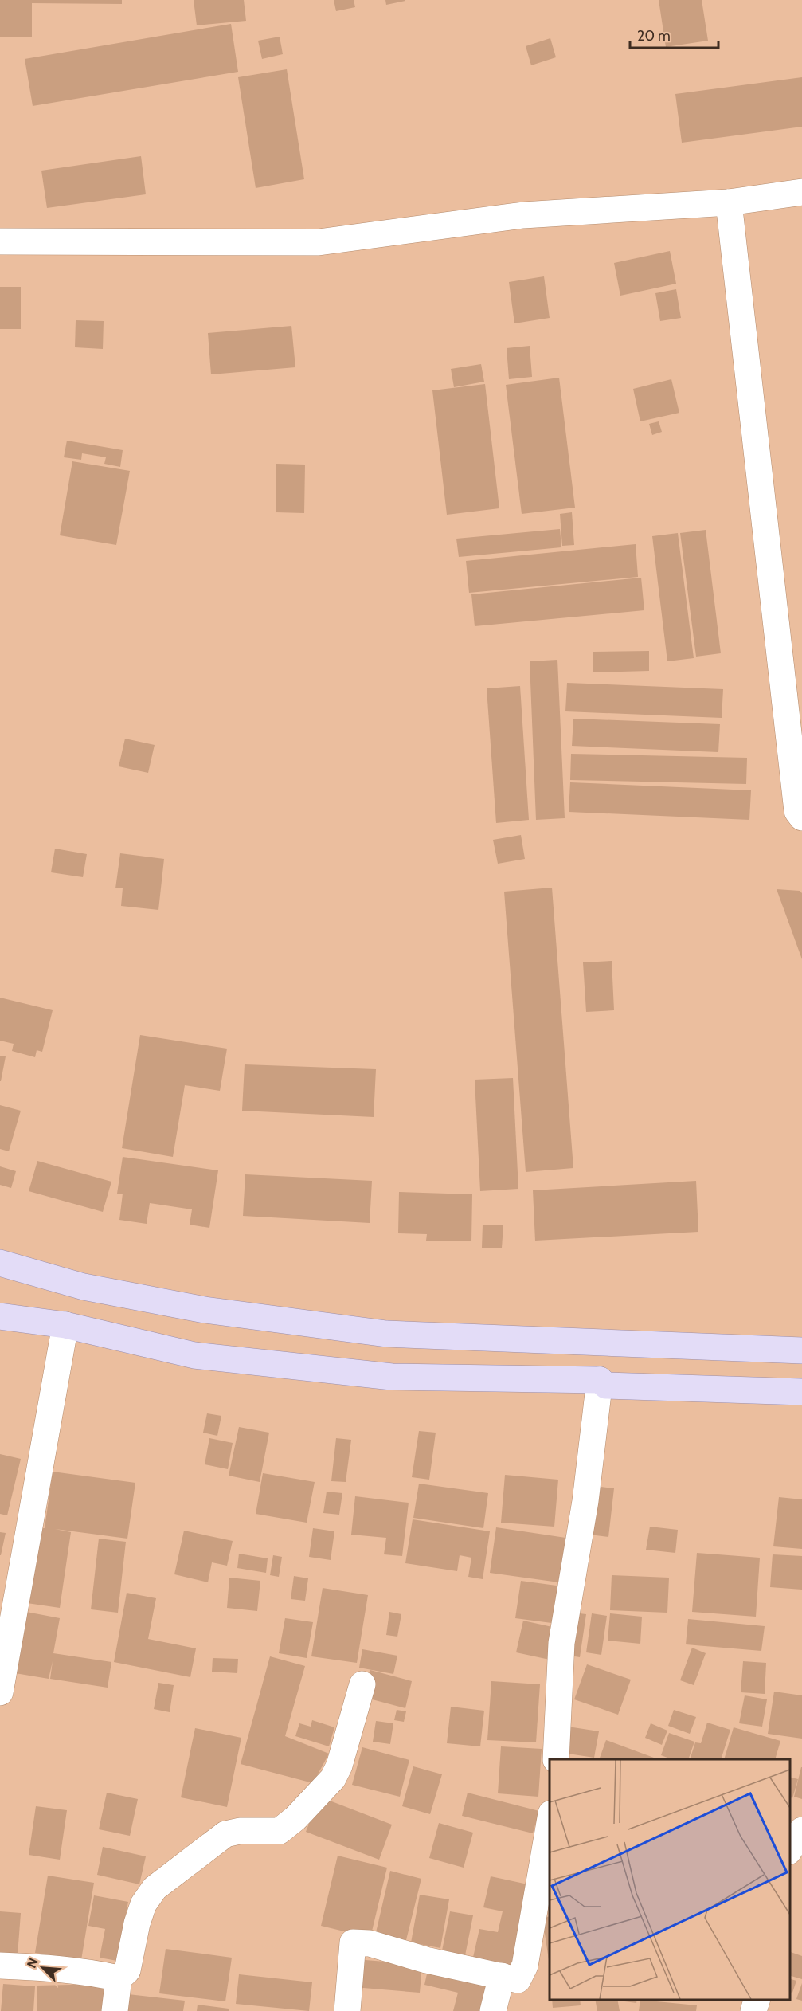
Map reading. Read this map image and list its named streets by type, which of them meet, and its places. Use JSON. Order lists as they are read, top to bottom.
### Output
{
  "scale_bar": "20 m",
  "north": "top left"
}
